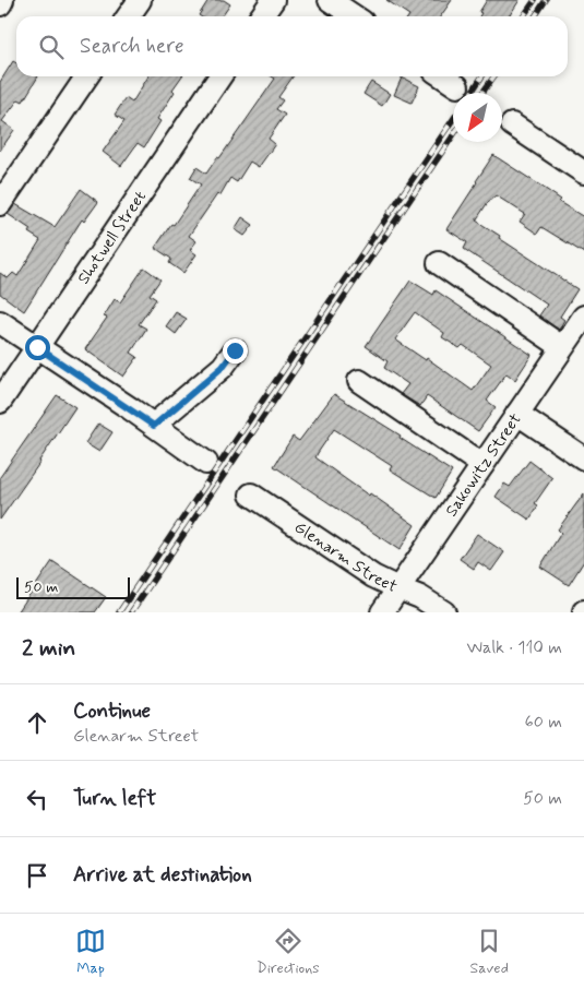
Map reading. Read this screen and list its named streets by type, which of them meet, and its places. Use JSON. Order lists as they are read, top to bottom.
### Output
{
  "streets": {
    "street": ["Shotwell Street", "Sakowitz Street", "Glenarm Street"]
  },
  "crossings": [
    ["Sakowitz Street", "Glenarm Street"]
  ],
  "scale_bar": "50 m",
  "north": "bottom left",
  "page": {
    "search": "Search here",
    "scale": "50 m",
    "heading": ["2 min", "Walk · 110 m"],
    "list": [
      ["Continue", "Glenarm Street", "60 m"],
      ["Turn left", "50 m"],
      "Arrive at destination"
    ],
    "nav": ["Map", "Directions", "Saved"]
  }
}
